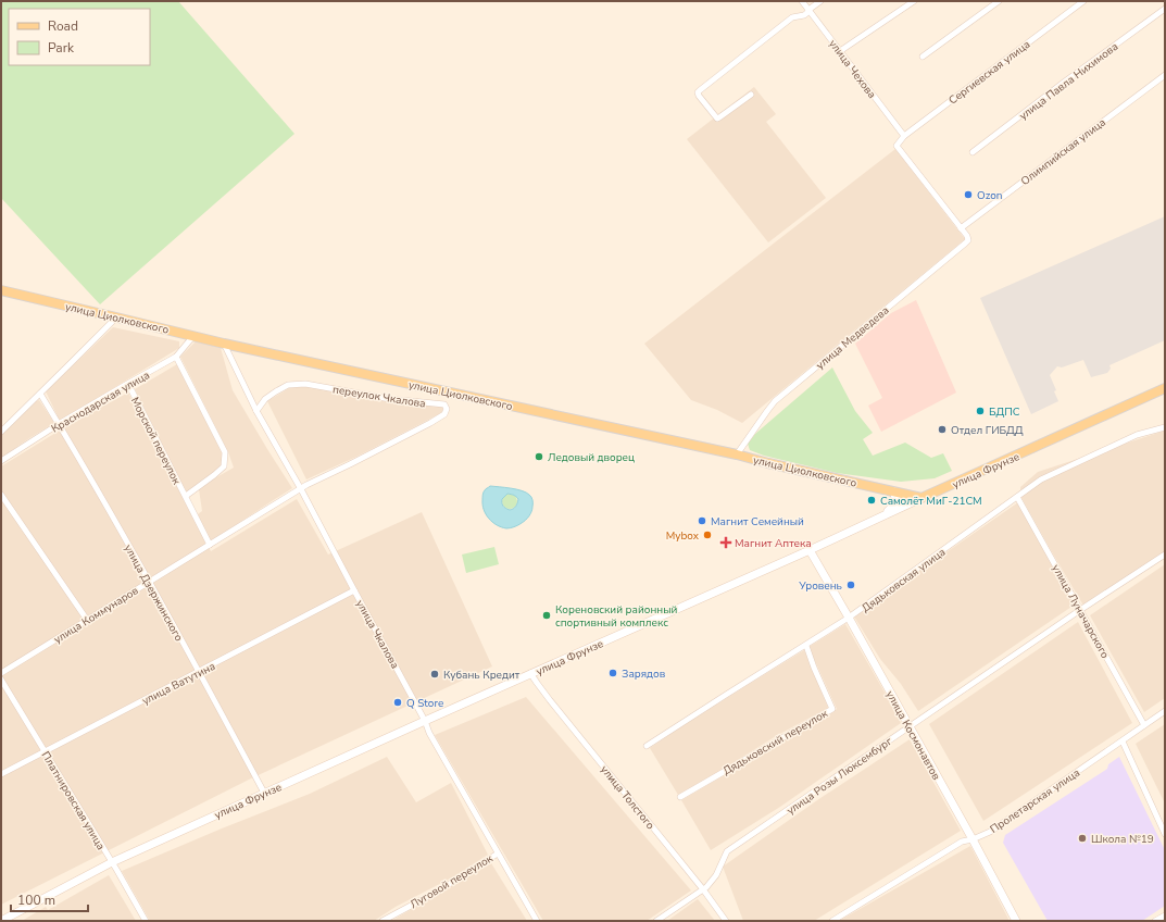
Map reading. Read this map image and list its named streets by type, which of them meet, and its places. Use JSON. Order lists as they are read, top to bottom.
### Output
{
  "streets": {
    "main road": ["улица Циолковского", "улица Фрунзе", "улица Космонавтов"],
    "street": [
      "улица Чехова",
      "Сергиевская улица",
      "улица Павла Нихимова",
      "Олимпийская улица",
      "улица Медведева",
      "переулок Чкалова",
      "Краснодарская улица",
      "Морской переулок",
      "Дядьковская улица",
      "улица Дзержинского",
      "улица Луначарского",
      "улица Коммунаров",
      "улица Чкалова",
      "улица Ватутина",
      "Дядьковский переулок",
      "улица Розы Люксембург",
      "улица Толстого",
      "Платнировская улица",
      "Пролетарская улица",
      "Луговой переулок"
    ]
  },
  "crossings": [
    ["улица Чехова", "Сергиевская улица"],
    ["Сергиевская улица", "Олимпийская улица"],
    ["Сергиевская улица", "улица Медведева"],
    ["Олимпийская улица", "улица Медведева"],
    ["улица Циолковского", "улица Медведева"],
    ["улица Циолковского", "Краснодарская улица"],
    ["улица Циолковского", "улица Фрунзе"],
    ["улица Циолковского", "улица Чкалова"],
    ["переулок Чкалова", "улица Коммунаров"],
    ["переулок Чкалова", "улица Чкалова"],
    ["Краснодарская улица", "Морской переулок"],
    ["Краснодарская улица", "улица Дзержинского"],
    ["Морской переулок", "улица Коммунаров"],
    ["улица Фрунзе", "улица Дзержинского"],
    ["улица Фрунзе", "улица Чкалова"],
    ["улица Фрунзе", "улица Космонавтов"],
    ["улица Фрунзе", "улица Толстого"],
    ["улица Фрунзе", "Платнировская улица"],
    ["Дядьковская улица", "улица Луначарского"],
    ["Дядьковская улица", "улица Космонавтов"],
    ["Дядьковская улица", "Дядьковский переулок"],
    ["улица Дзержинского", "улица Коммунаров"],
    ["улица Дзержинского", "улица Ватутина"],
    ["улица Луначарского", "улица Розы Люксембург"],
    ["улица Луначарского", "Пролетарская улица"],
    ["улица Коммунаров", "улица Чкалова"],
    ["улица Чкалова", "улица Ватутина"],
    ["улица Чкалова", "Луговой переулок"],
    ["улица Ватутина", "Платнировская улица"],
    ["улица Космонавтов", "улица Розы Люксембург"],
    ["улица Космонавтов", "Пролетарская улица"],
    ["улица Розы Люксембург", "улица Толстого"]
  ],
  "places": {
    "other": [
      "Ozon",
      "БДПС",
      "Отдел ГИБДД",
      "Ледовый дворец",
      "Самолёт МиГ-21СМ",
      "Магнит Семейный",
      "Mybox",
      "Уровень",
      "Кореновский районный спортивный комплекс",
      "Зарядов",
      "Кубань Кредит",
      "Q Store",
      "Школа №19"
    ],
    "health": ["Магнит Аптека"]
  },
  "legend": ["Road", "Park"],
  "scale_bar": "100 m"
}
